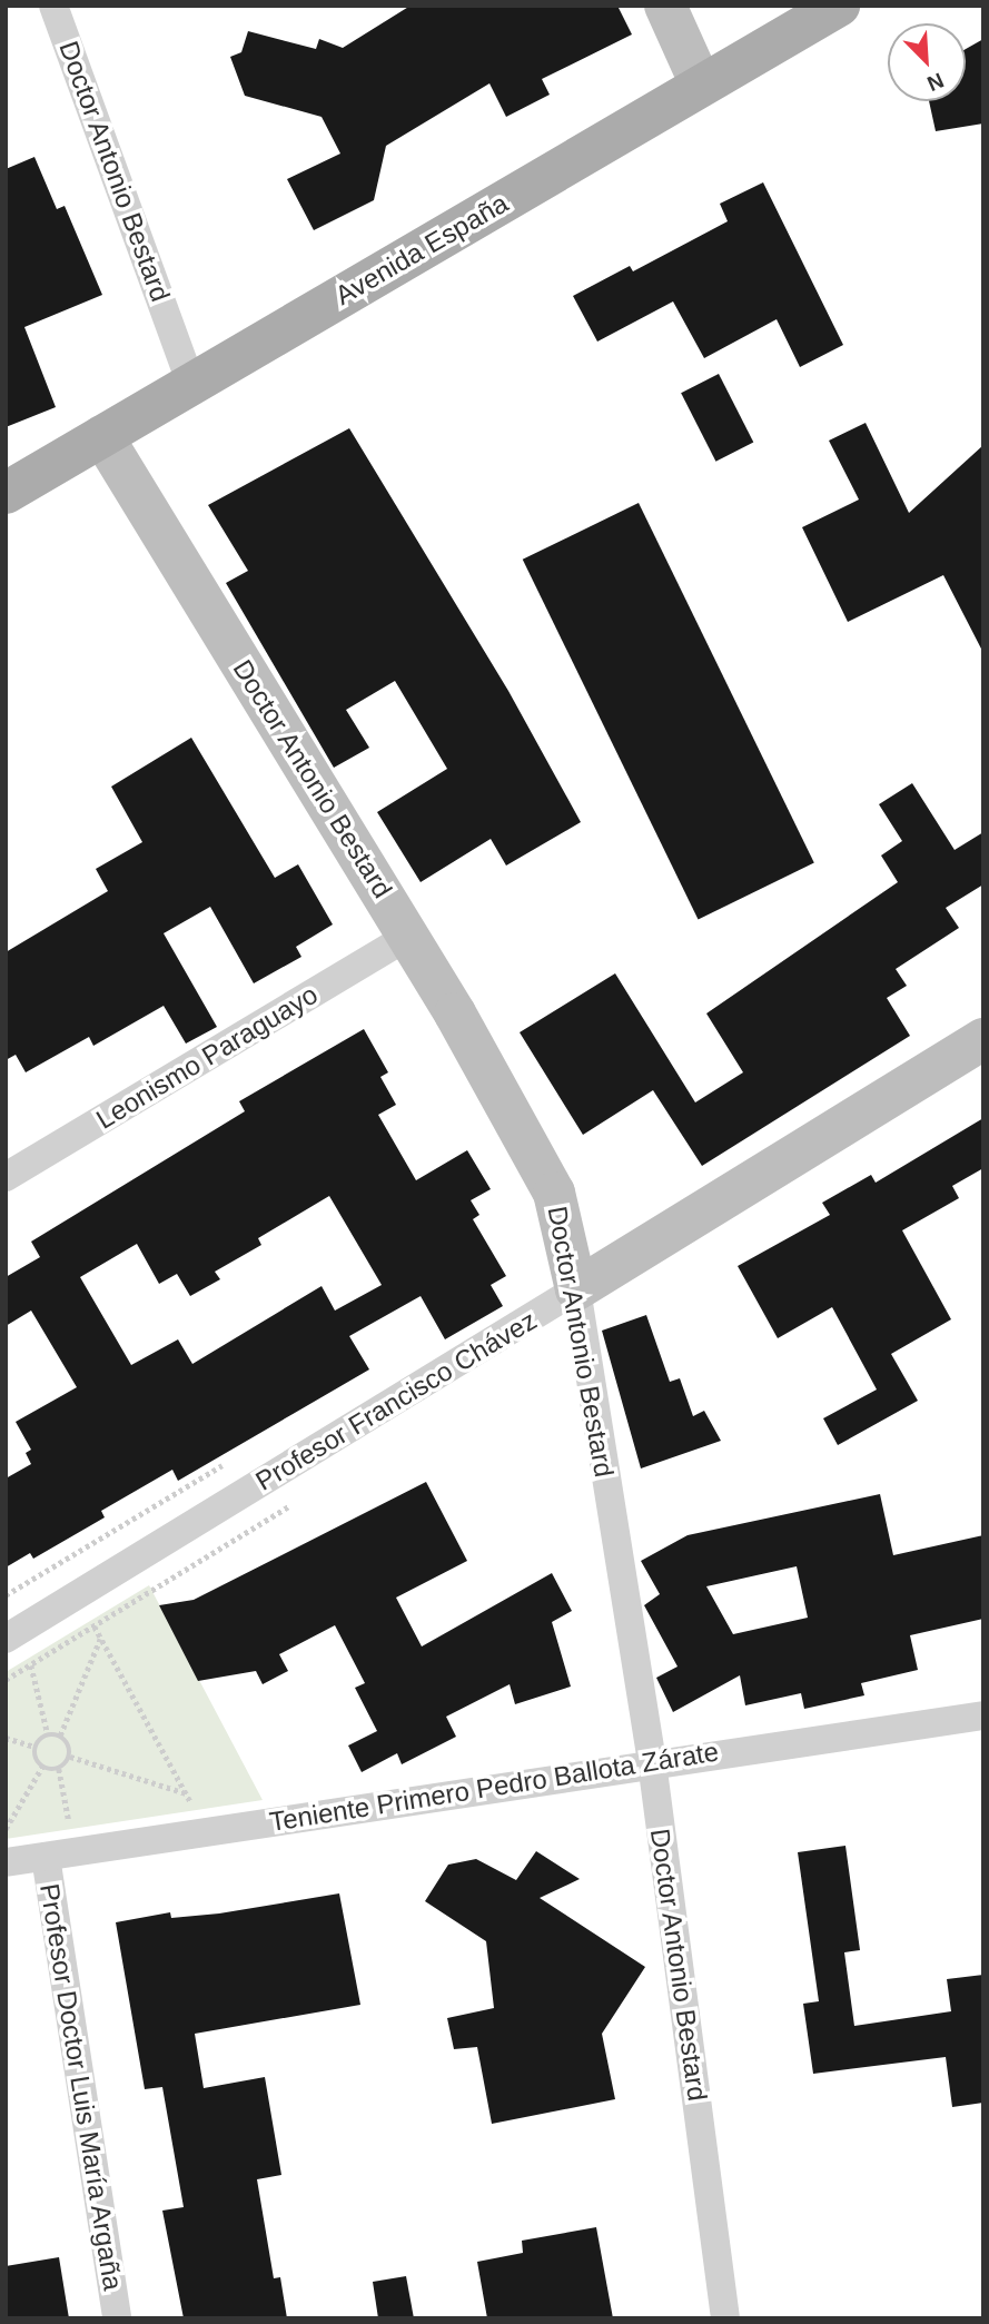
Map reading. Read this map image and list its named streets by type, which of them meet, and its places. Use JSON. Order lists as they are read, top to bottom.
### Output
{
  "streets": {
    "main road": ["Avenida España"],
    "street": [
      "Doctor Antonio Bestard",
      "Leonismo Paraguayo",
      "Profesor Francisco Chávez",
      "Teniente Primero Pedro Ballota Zárate",
      "Profesor Doctor Luis María Argaña"
    ]
  },
  "crossings": [
    ["Doctor Antonio Bestard", "Avenida España"],
    ["Doctor Antonio Bestard", "Leonismo Paraguayo"],
    ["Doctor Antonio Bestard", "Profesor Francisco Chávez"],
    ["Doctor Antonio Bestard", "Teniente Primero Pedro Ballota Zárate"],
    ["Teniente Primero Pedro Ballota Zárate", "Profesor Doctor Luis María Argaña"]
  ],
  "north": "bottom right"
}
